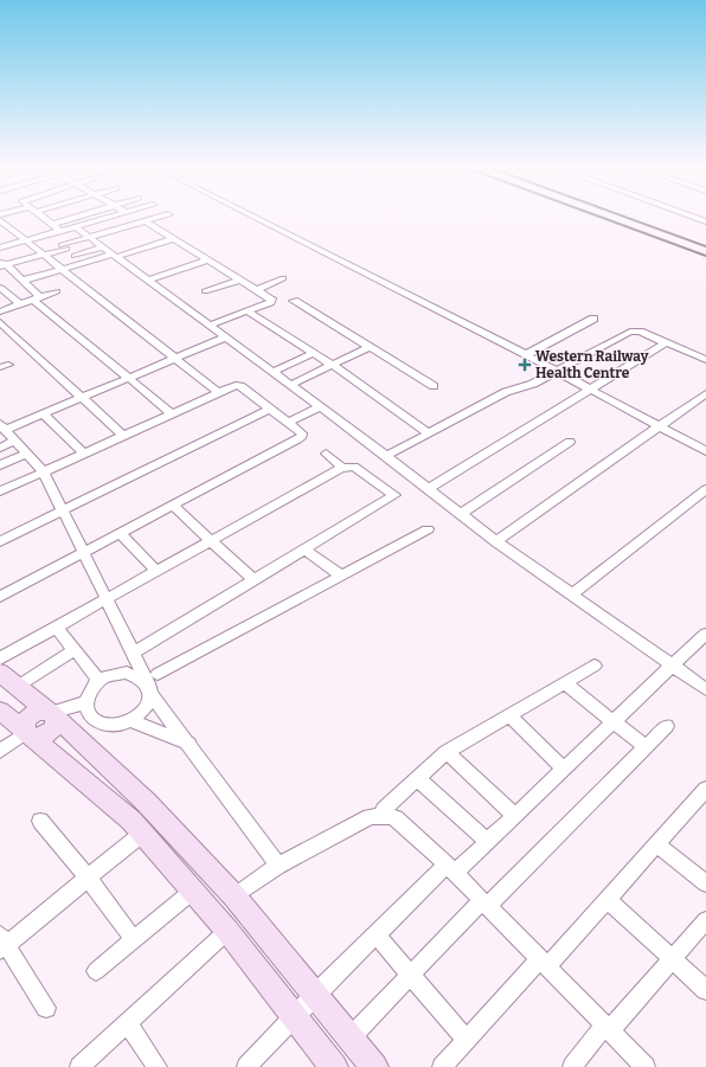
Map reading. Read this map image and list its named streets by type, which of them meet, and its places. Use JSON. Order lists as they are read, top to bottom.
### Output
{
  "places": {
    "health": ["Western Railway Health Centre"]
  }
}
